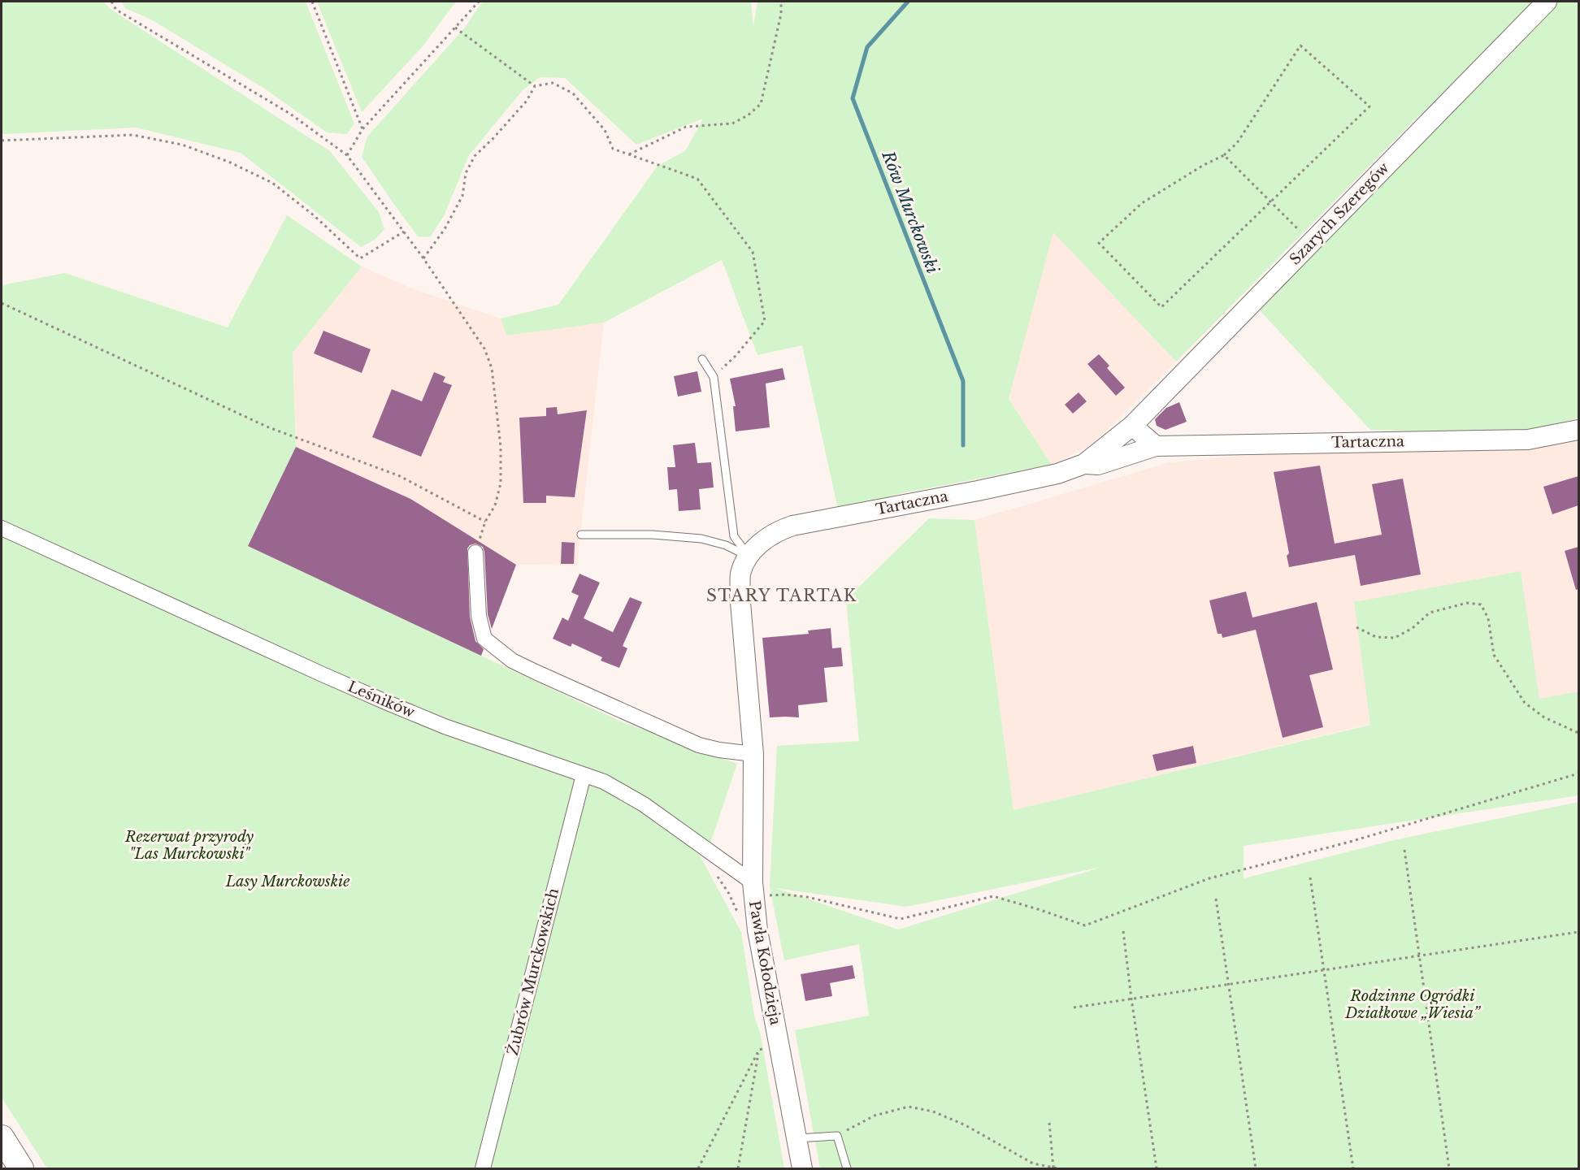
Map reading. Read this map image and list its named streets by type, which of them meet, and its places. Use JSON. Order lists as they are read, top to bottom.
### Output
{
  "streets": {
    "street": [
      "Szarych Szeregów",
      "Tartaczna",
      "Leśników",
      "Pawła Kołodzieja",
      "Żubrów Murckowskich"
    ]
  },
  "crossings": [
    ["Szarych Szeregów", "Tartaczna"],
    ["Tartaczna", "Pawła Kołodzieja"],
    ["Leśników", "Pawła Kołodzieja"],
    ["Leśników", "Żubrów Murckowskich"]
  ],
  "districts": ["STARY TARTAK"],
  "water": ["Rów Murckowski"],
  "parks": ["Rezerwat przyrody \"Las Murckowski\"", "Lasy Murckowskie", "Rodzinne Ogródki Działkowe „Wiesia”"]
}
